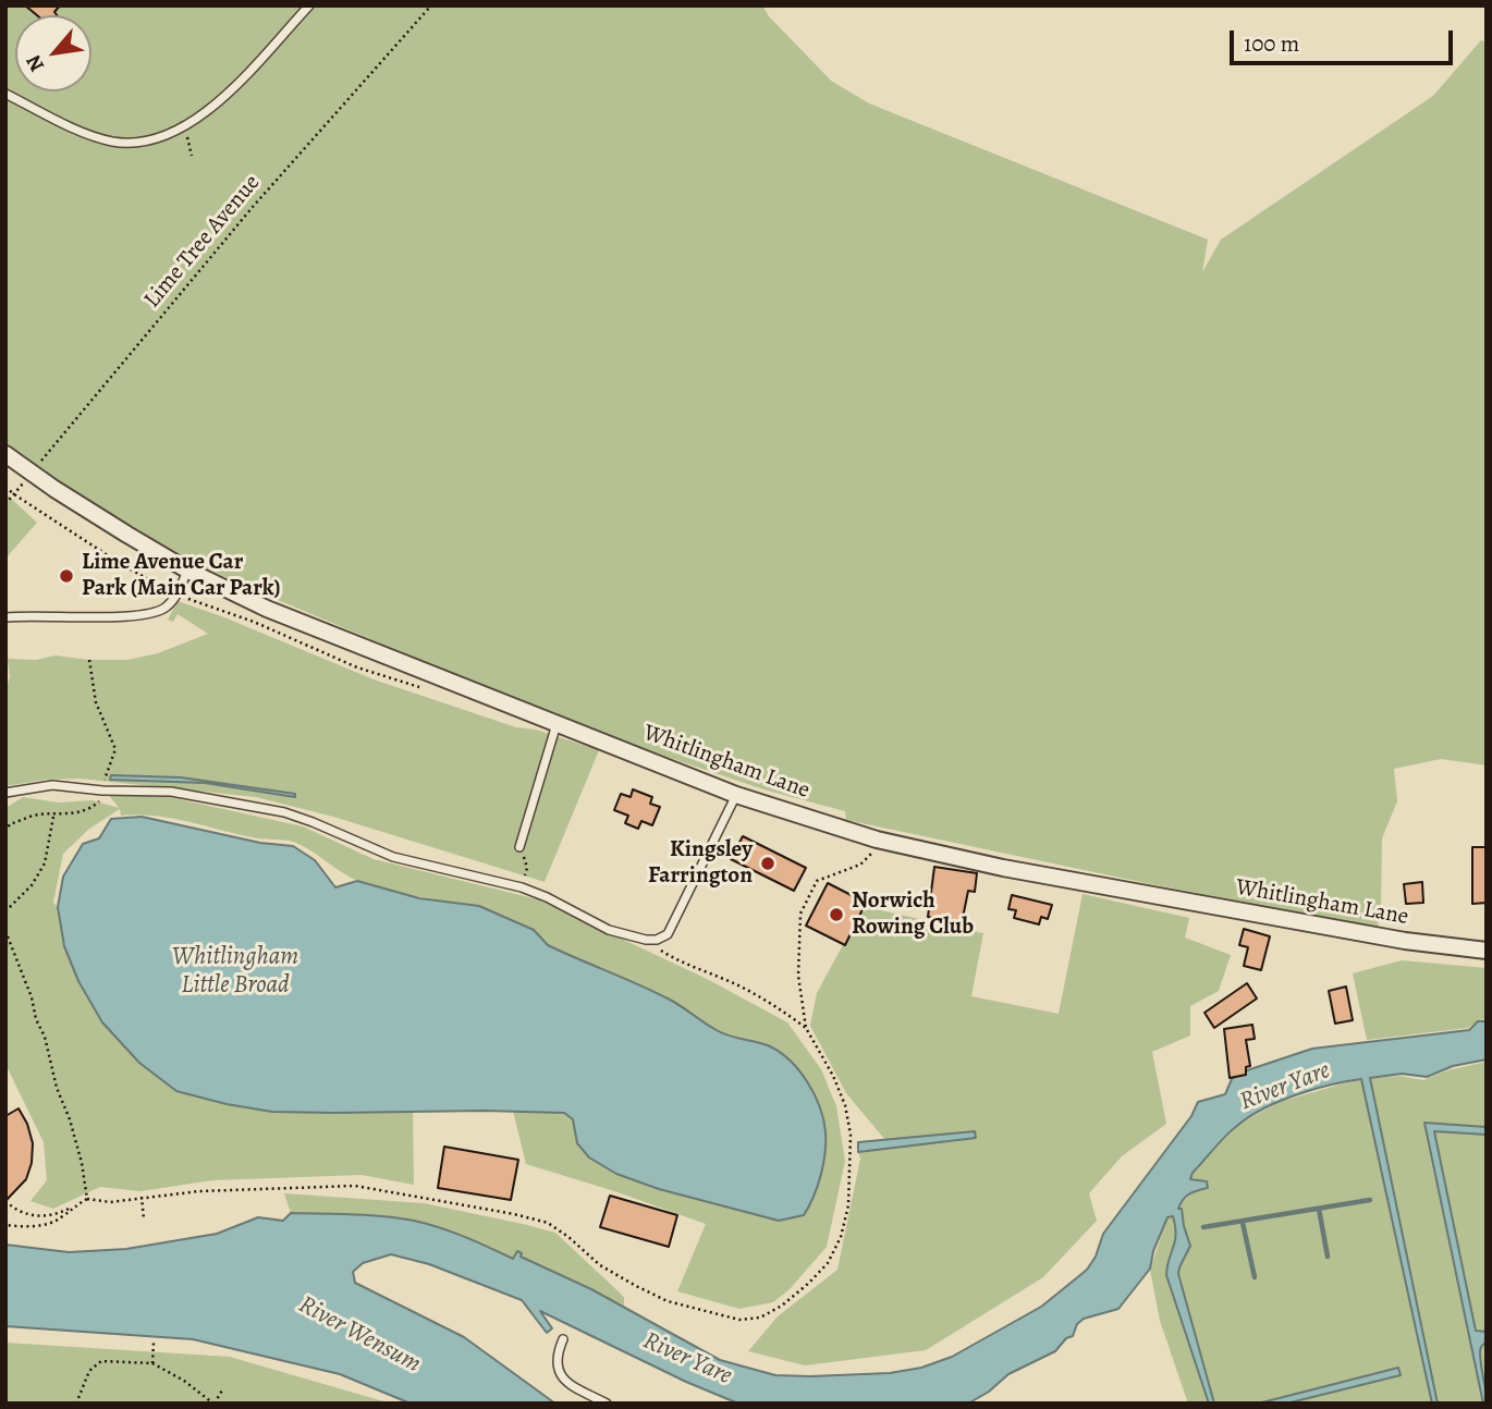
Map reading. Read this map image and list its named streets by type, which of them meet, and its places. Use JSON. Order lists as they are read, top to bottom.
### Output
{
  "streets": {
    "street": ["Whitlingham Lane"],
    "path": ["Lime Tree Avenue"]
  },
  "crossings": [
    ["Lime Tree Avenue", "Whitlingham Lane"]
  ],
  "water": ["Whitlingham Little Broad", "River Yare", "River Wensum"],
  "places": ["Lime Avenue Car Park (Main Car Park)", "Kingsley Farrington", "Norwich Rowing Club"],
  "scale_bar": "100 m",
  "north": "bottom left"
}
